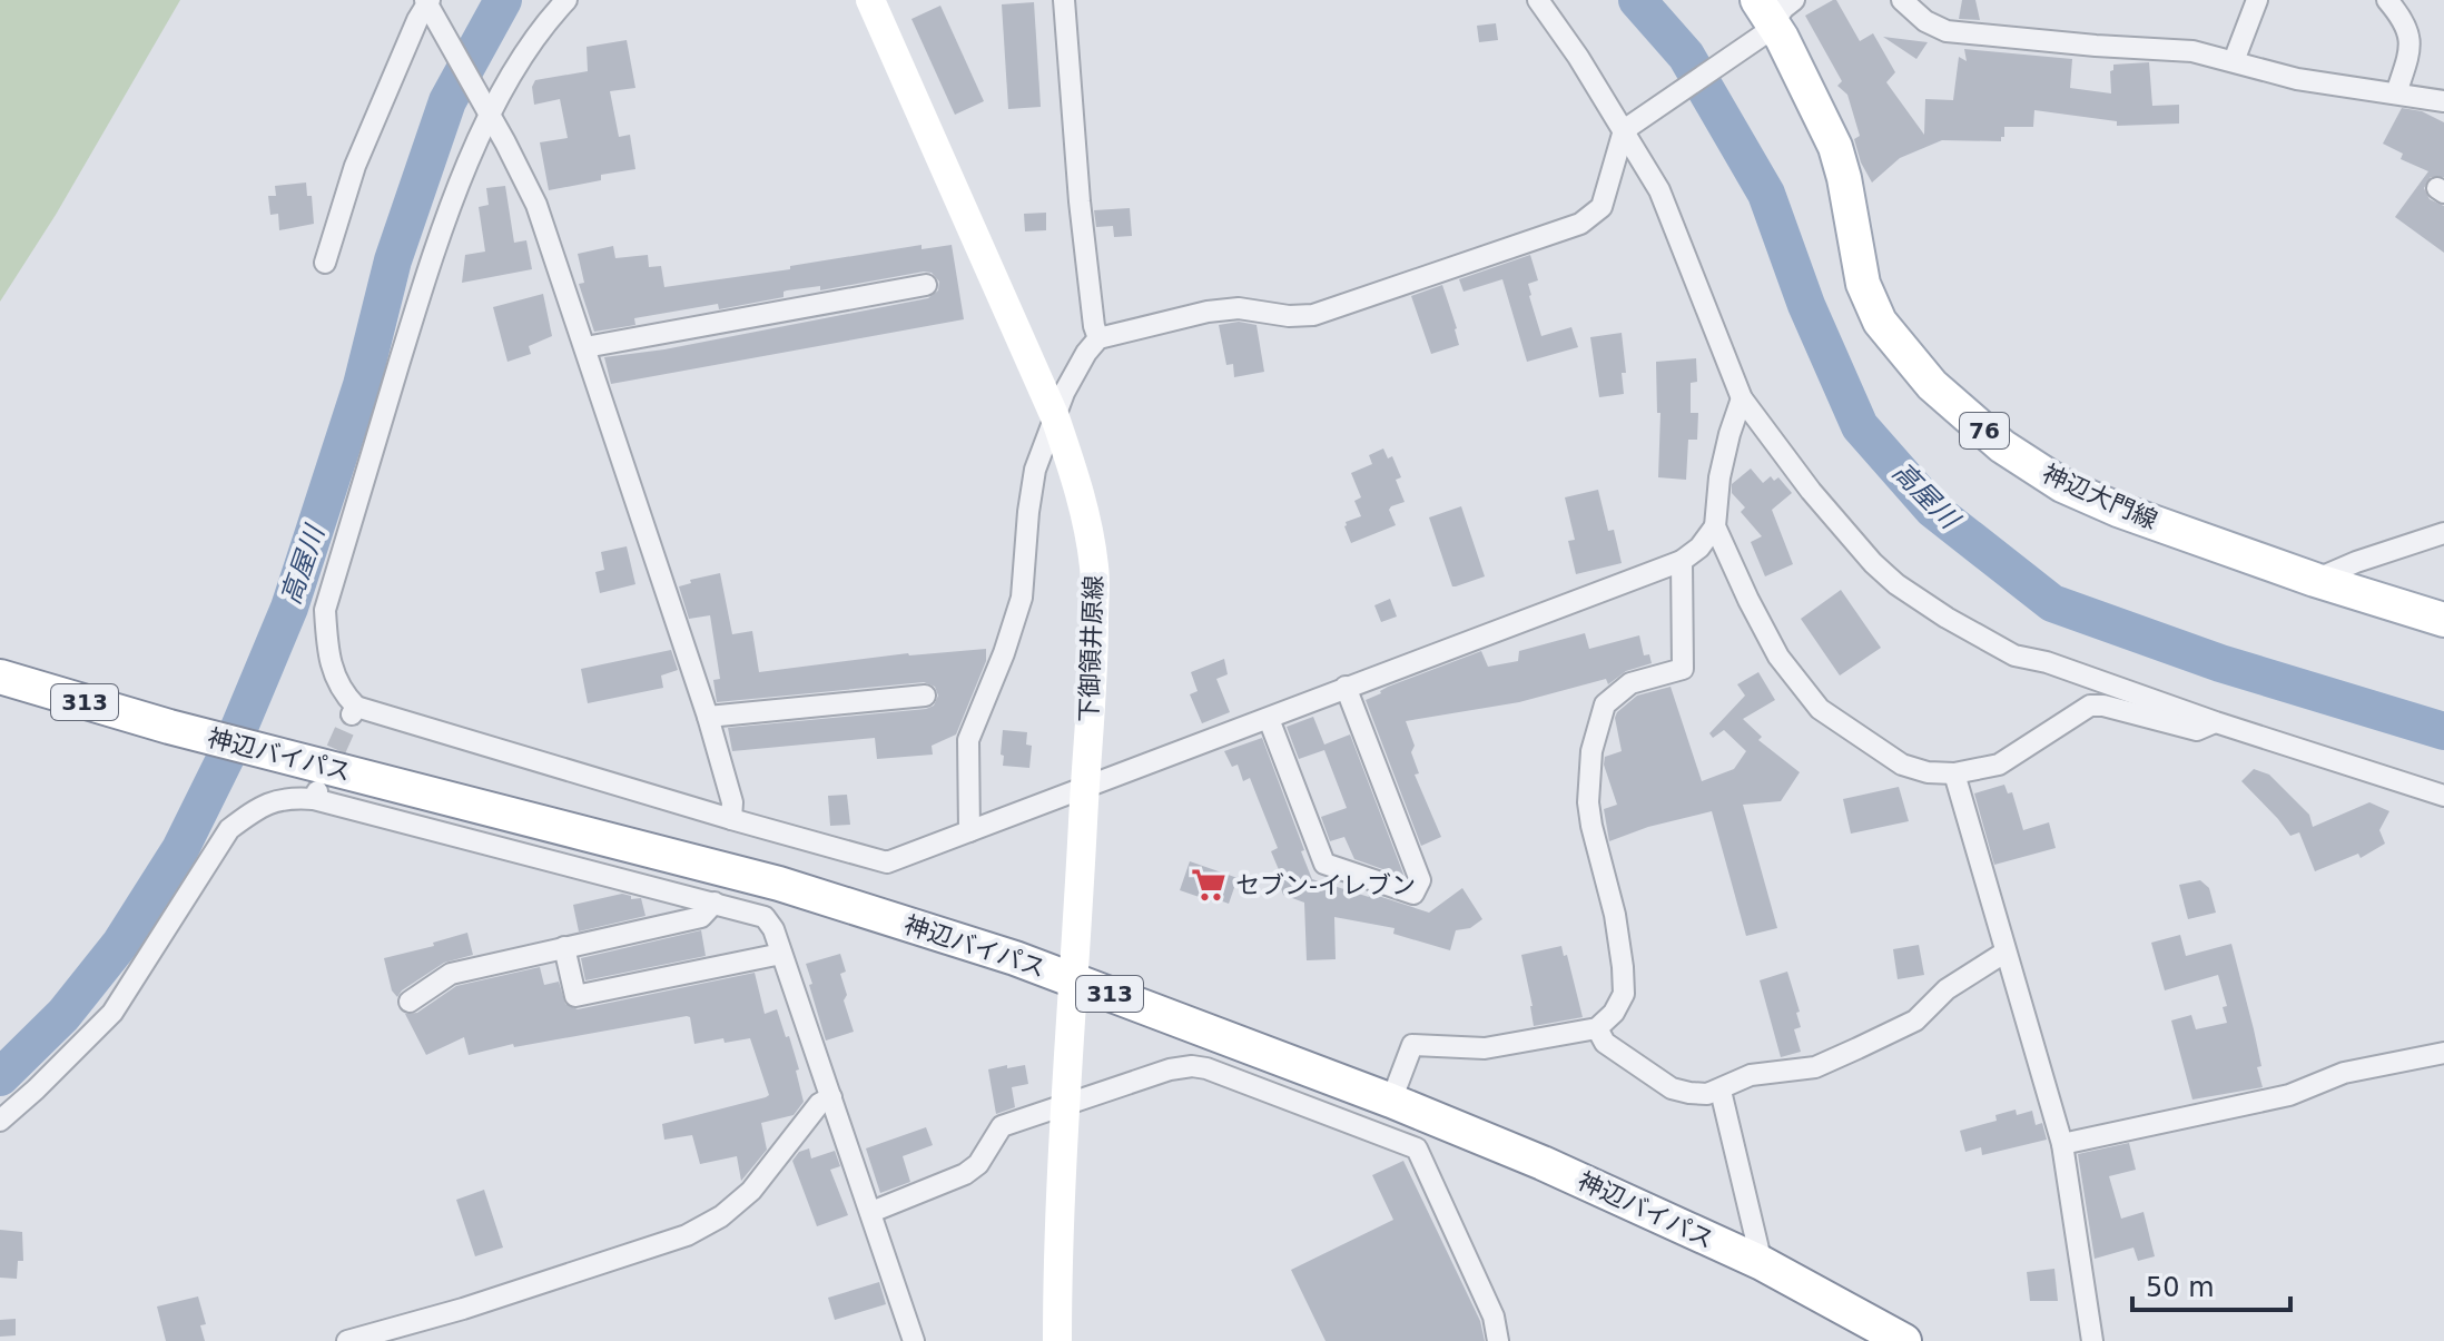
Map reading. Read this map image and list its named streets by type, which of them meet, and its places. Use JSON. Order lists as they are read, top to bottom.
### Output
{
  "streets": {
    "main road": [
      "76",
      "神辺大門線",
      "下御領井原線",
      "313",
      "神辺バイパス"
    ]
  },
  "crossings": [
    ["下御領井原線", "神辺バイパス"]
  ],
  "water": ["高屋川"],
  "places": {
    "supermarket": ["セブン-イレブン"]
  },
  "scale_bar": "50 m"
}
